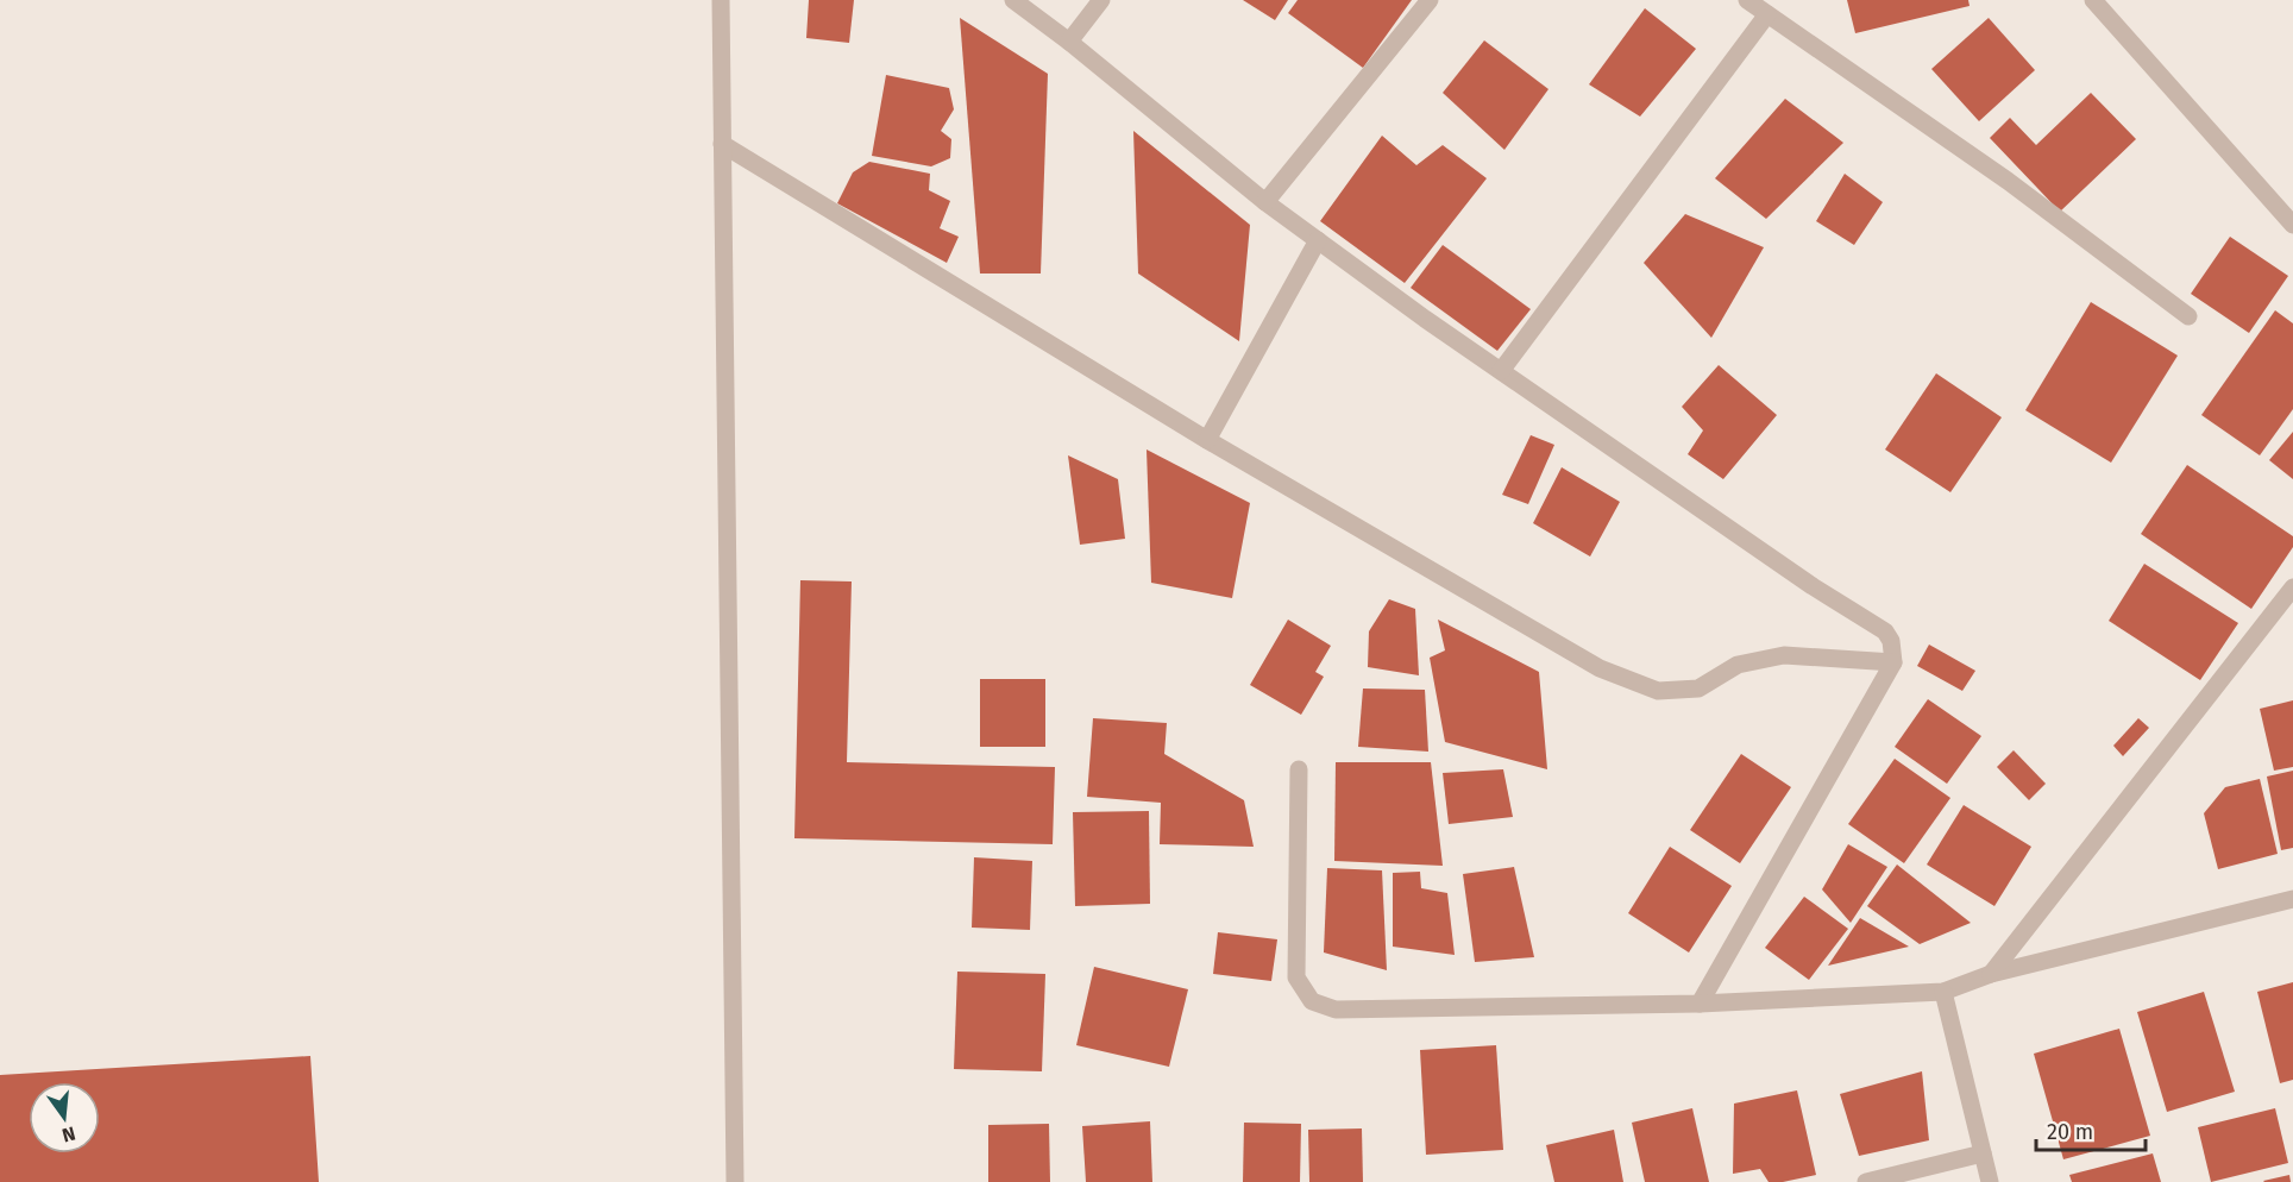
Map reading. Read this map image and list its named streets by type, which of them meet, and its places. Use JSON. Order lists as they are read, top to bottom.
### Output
{
  "scale_bar": "20 m",
  "north": "bottom"
}
